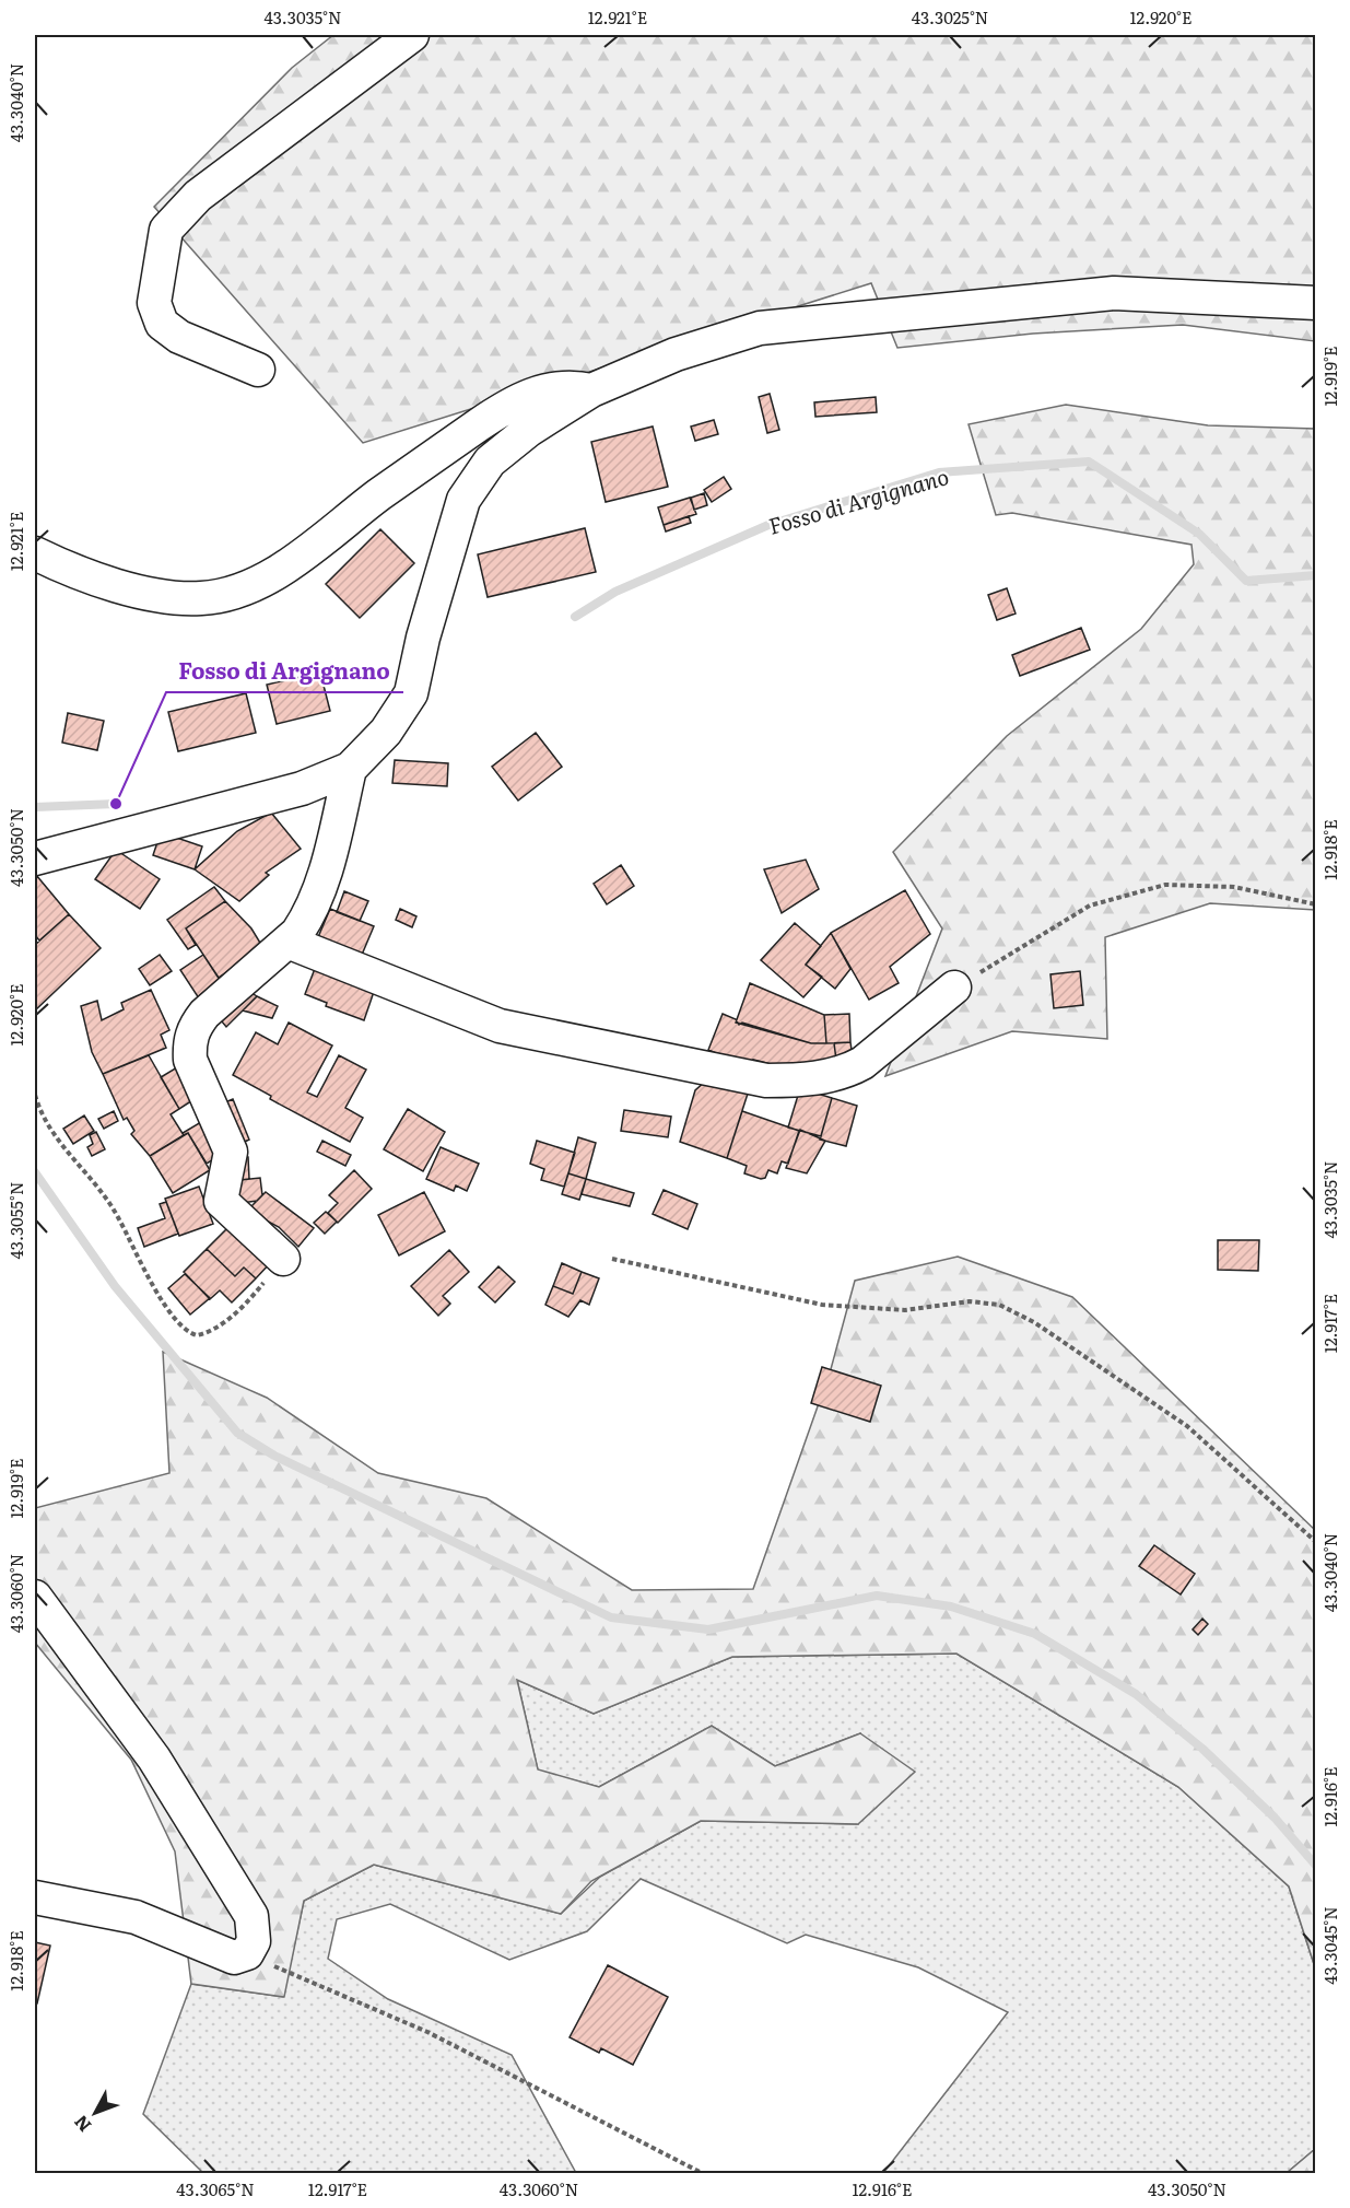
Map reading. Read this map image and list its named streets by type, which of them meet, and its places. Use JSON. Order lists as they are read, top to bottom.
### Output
{
  "water": ["Fosso di Argignano"],
  "places": ["Fosso di Argignano"],
  "north": "bottom left",
  "coordinates": [
    "43.3035°N",
    "12.921°E",
    "43.3025°N",
    "12.920°E",
    "43.3040°N",
    "12.919°E",
    "43.3050°N",
    "12.918°E",
    "43.3055°N",
    "12.917°E",
    "43.3060°N",
    "12.916°E",
    "43.3045°N",
    "43.3065°N"
  ]
}
